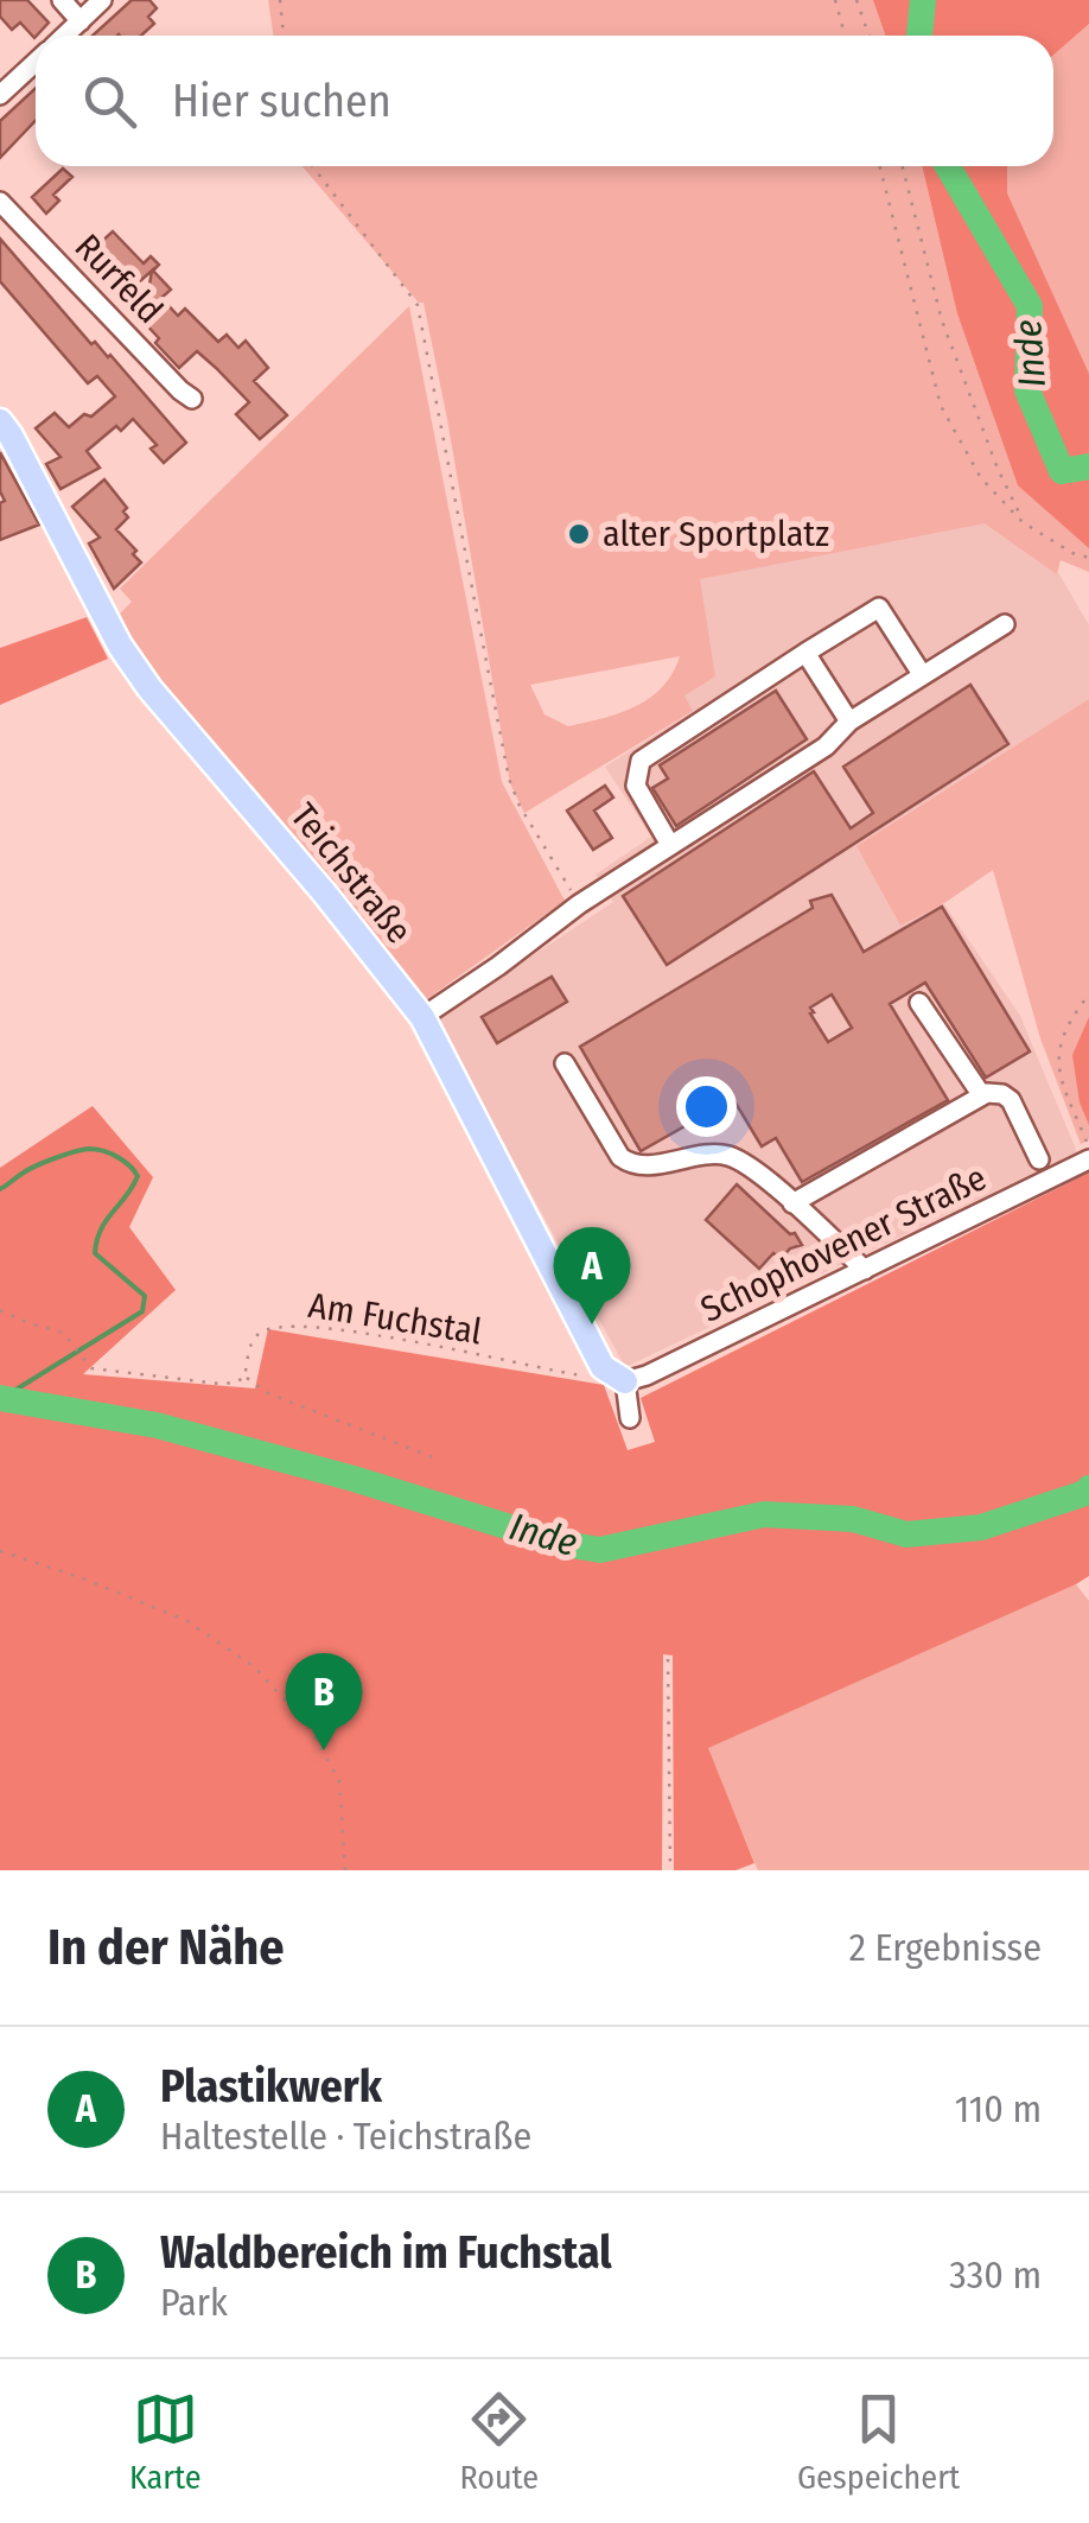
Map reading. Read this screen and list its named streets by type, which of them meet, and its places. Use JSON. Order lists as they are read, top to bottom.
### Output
{
  "streets": {
    "main road": ["Teichstraße"],
    "street": ["Rurfeld", "Schophovener Straße"],
    "path": ["Am Fuchstal"]
  },
  "crossings": [
    ["Teichstraße", "Schophovener Straße"]
  ],
  "water": ["Inde"],
  "places": ["alter Sportplatz"],
  "page": {
    "search": "Hier suchen",
    "pins": ["A", "B"],
    "heading": ["In der Nähe", "2 Ergebnisse"],
    "list": [
      {
        "mark": "A",
        "name": "Plastikwerk",
        "note": "Haltestelle · Teichstraße",
        "value": "110 m"
      },
      {
        "mark": "B",
        "name": "Waldbereich im Fuchstal",
        "note": "Park",
        "value": "330 m"
      }
    ],
    "nav": ["Karte", "Route", "Gespeichert"]
  }
}
